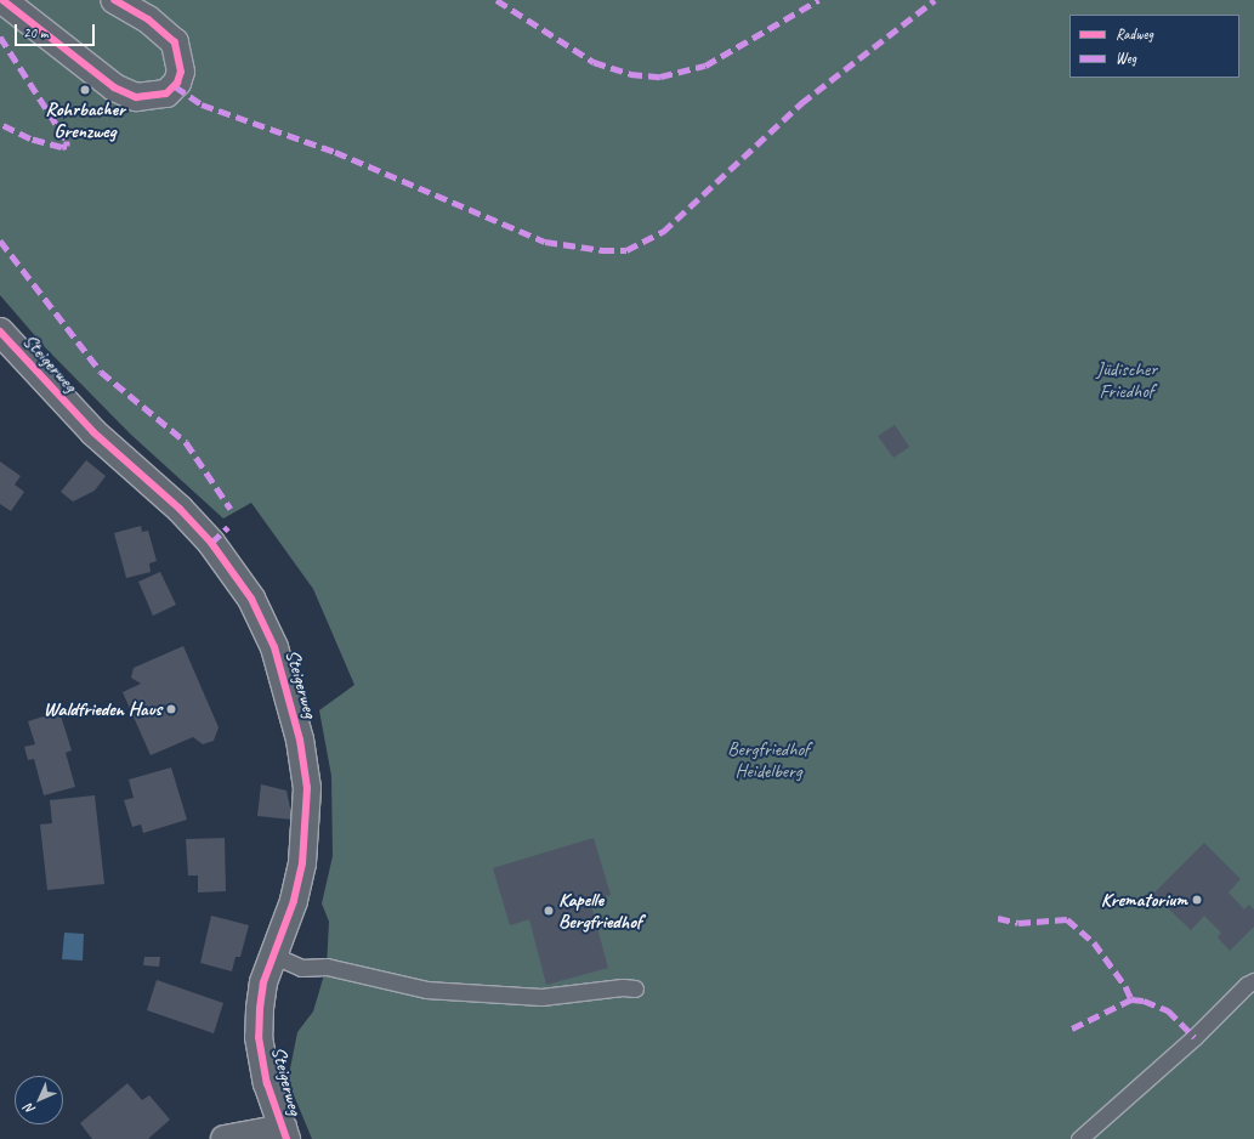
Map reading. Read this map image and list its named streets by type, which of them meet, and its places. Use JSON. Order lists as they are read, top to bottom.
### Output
{
  "streets": {
    "street": ["Steigerweg"]
  },
  "parks": ["Jüdischer Friedhof", "Bergfriedhof Heidelberg"],
  "places": [
    "Rohrbacher Grenzweg",
    "Waldfrieden Haus",
    "Krematorium",
    "Kapelle Bergfriedhof"
  ],
  "legend": ["Radweg", "Weg"],
  "scale_bar": "20 m",
  "north": "bottom left"
}
